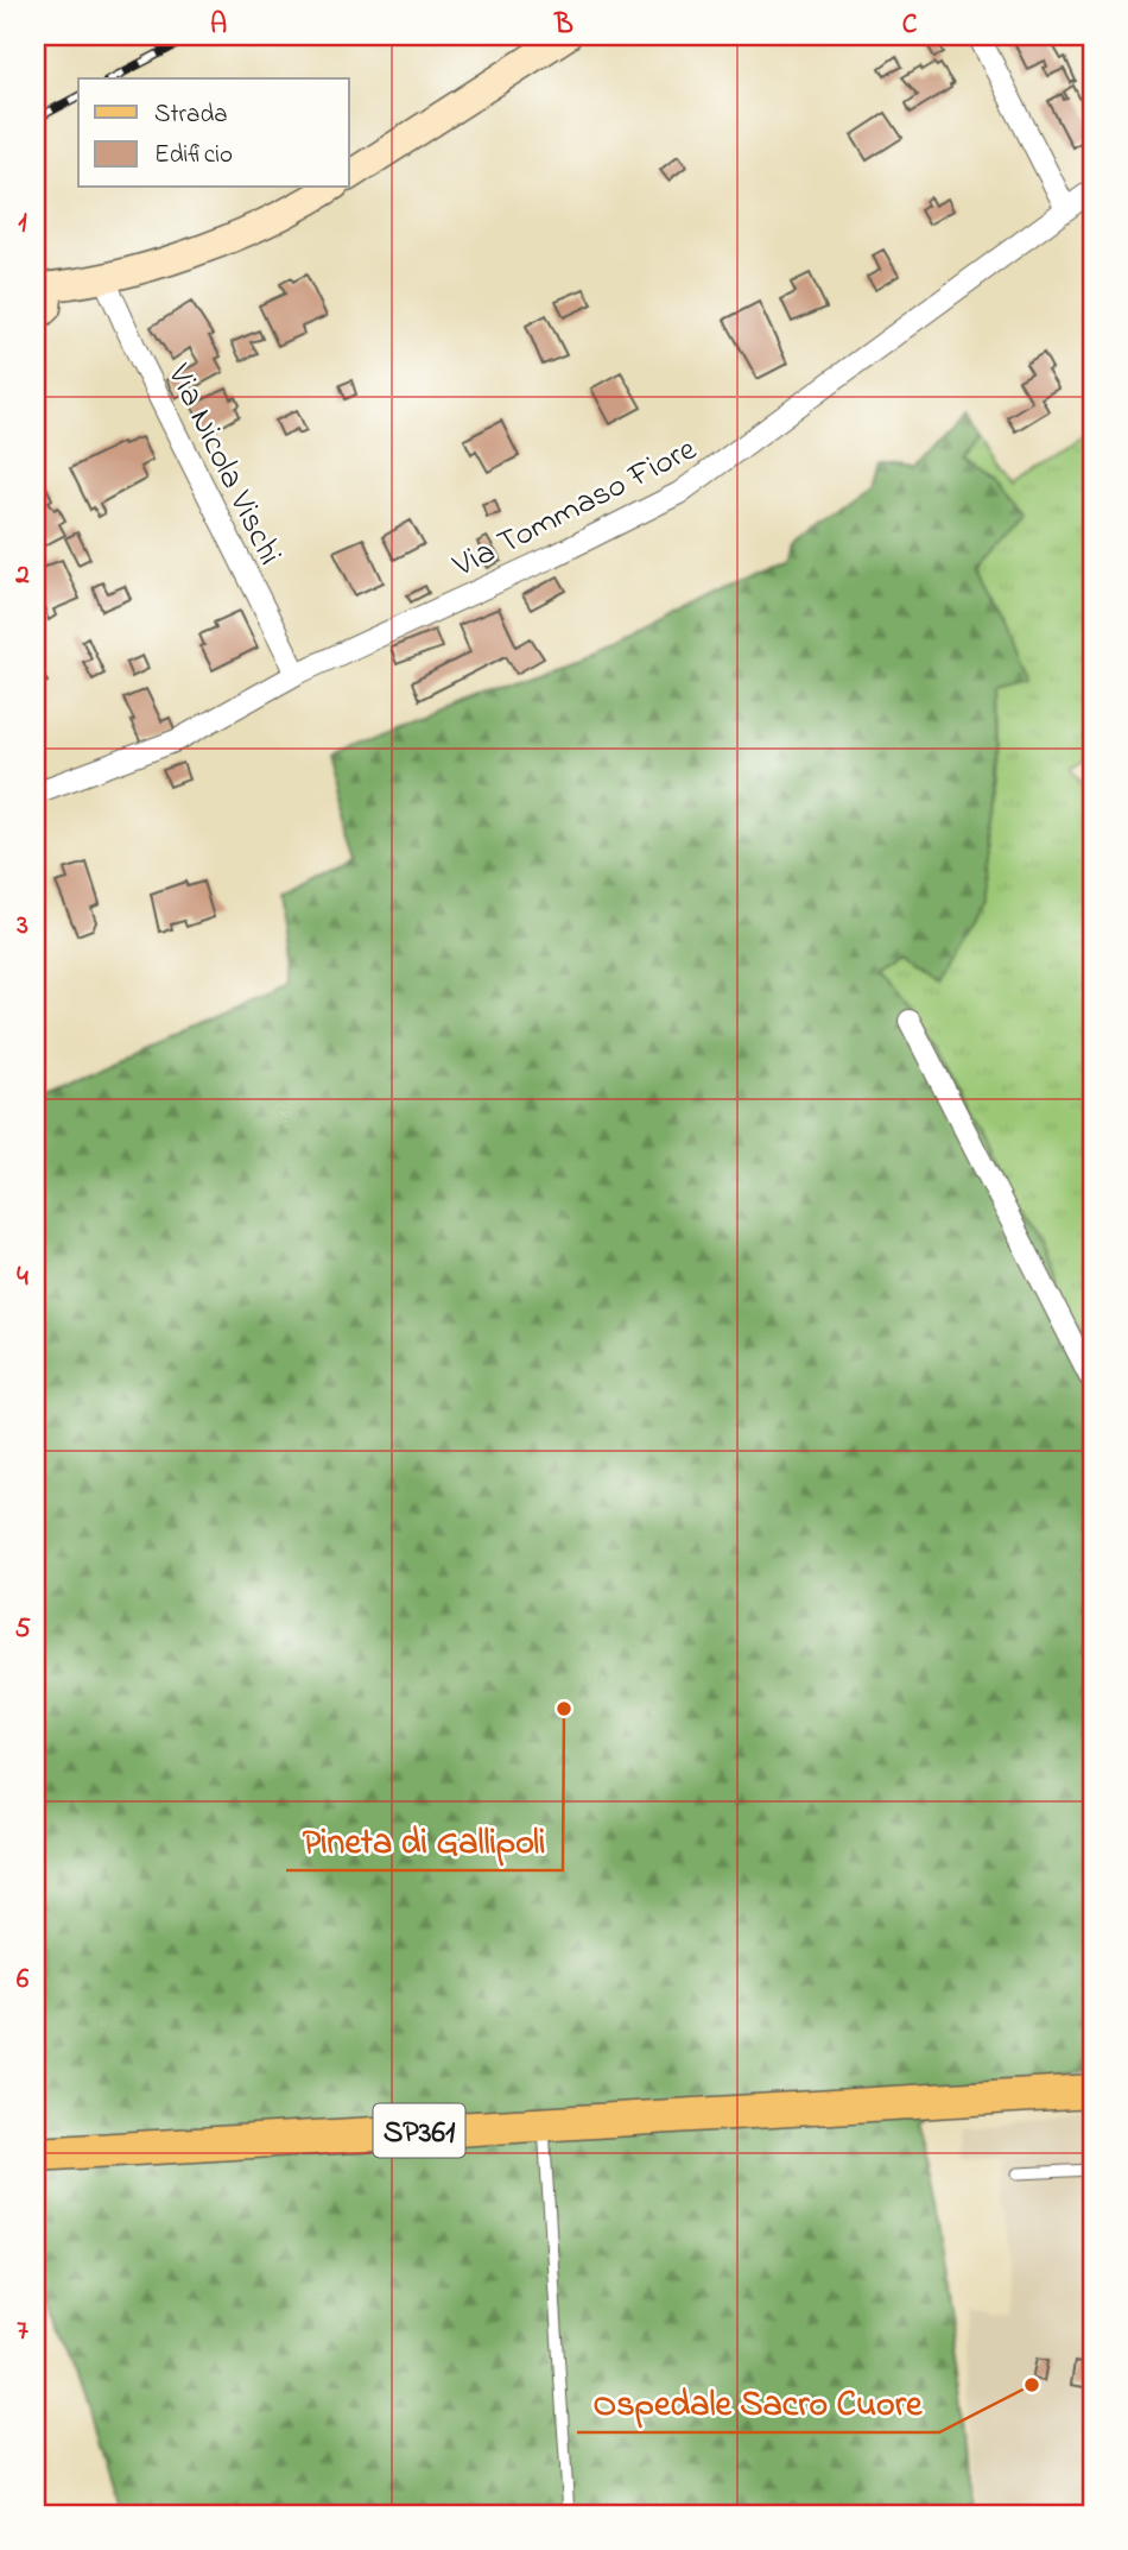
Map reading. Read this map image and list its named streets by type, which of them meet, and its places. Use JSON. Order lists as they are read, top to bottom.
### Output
{
  "streets": {
    "main road": ["SP361"],
    "street": ["Via Nicola Vischi", "Via Tommaso Fiore"]
  },
  "crossings": [
    ["Via Nicola Vischi", "Via Tommaso Fiore"]
  ],
  "places": ["Pineta di Gallipoli", "Ospedale Sacro Cuore"],
  "legend": ["Strada", "Edificio"],
  "grid": {
    "columns": ["A", "B", "C"],
    "rows": [
      "1",
      "2",
      "3",
      "4",
      "5",
      "6",
      "7"
    ]
  }
}
